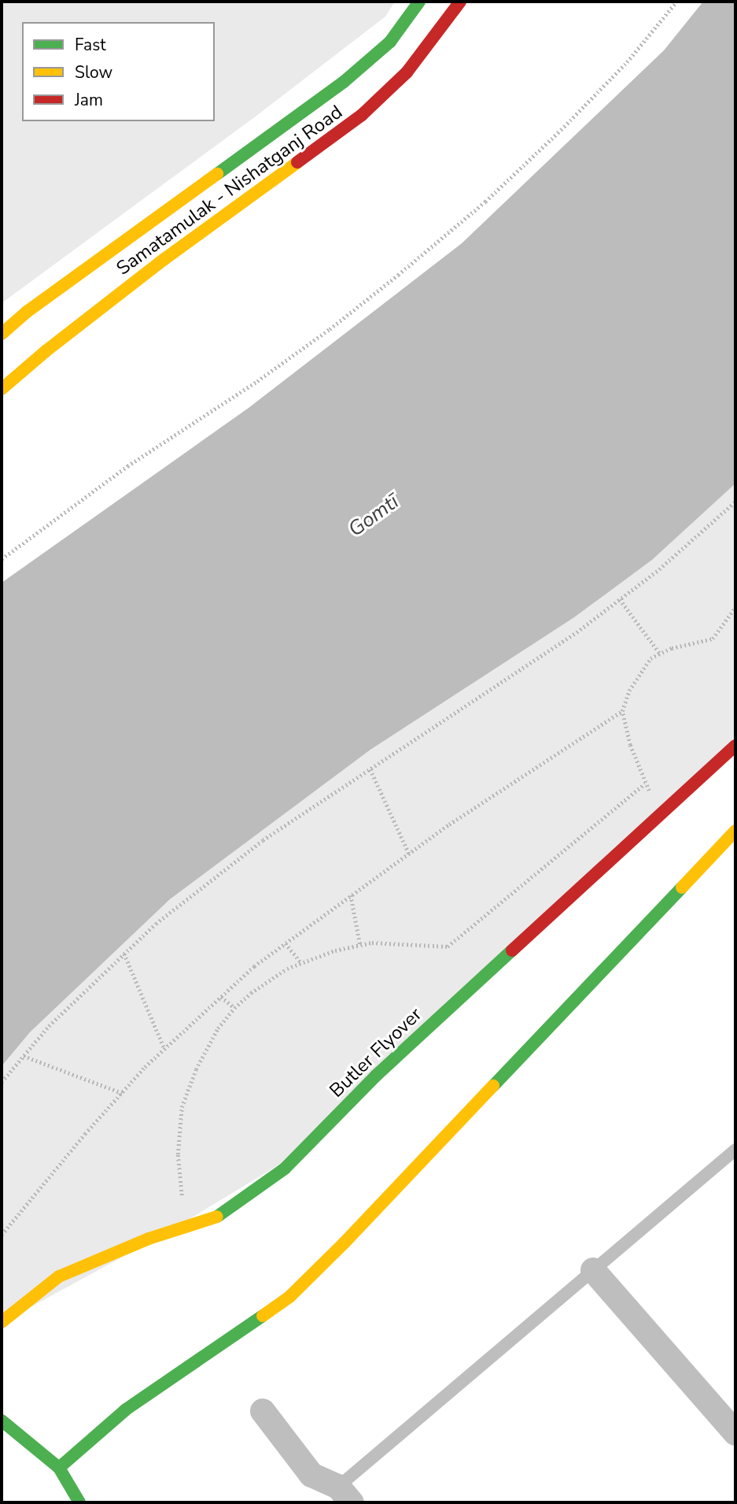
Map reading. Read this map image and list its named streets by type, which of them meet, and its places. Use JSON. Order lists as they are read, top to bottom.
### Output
{
  "streets": {
    "main road": ["Samatamulak - Nishatganj Road", "Butler Flyover"]
  },
  "water": ["Gomtī"],
  "legend": ["Fast", "Slow", "Jam"]
}
